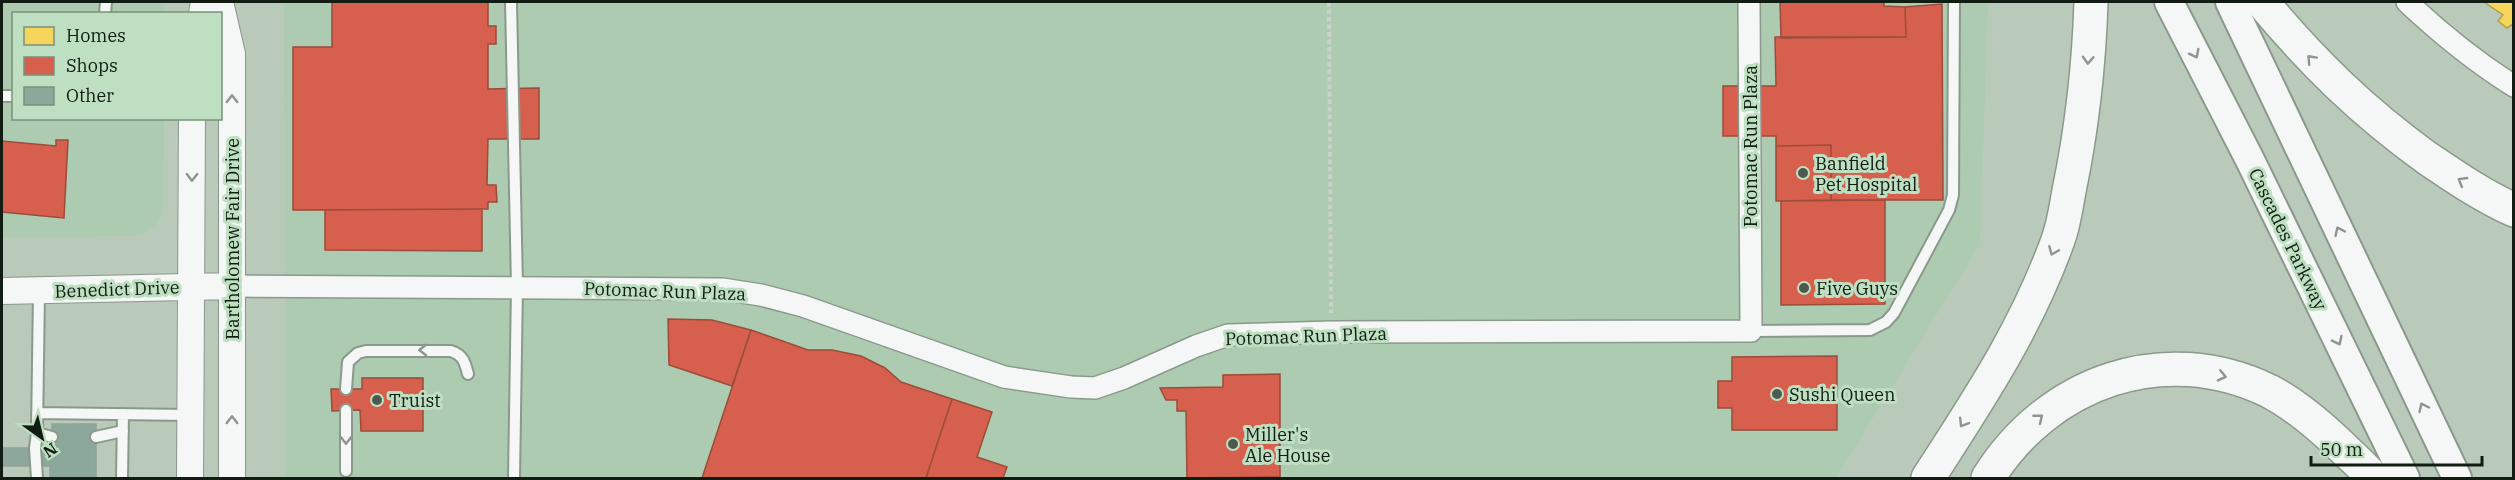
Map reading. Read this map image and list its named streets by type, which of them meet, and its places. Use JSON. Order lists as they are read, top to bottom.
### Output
{
  "streets": {
    "main road": ["Cascades Parkway"],
    "street": ["Potomac Run Plaza", "Bartholomew Fair Drive", "Benedict Drive"]
  },
  "crossings": [
    ["Potomac Run Plaza", "Bartholomew Fair Drive"],
    ["Potomac Run Plaza", "Benedict Drive"],
    ["Bartholomew Fair Drive", "Benedict Drive"]
  ],
  "places": [
    "Banfield Pet Hospital",
    "Five Guys",
    "Sushi Queen",
    "Truist",
    "Miller's Ale House"
  ],
  "legend": ["Homes", "Shops", "Other"],
  "scale_bar": "50 m",
  "north": "bottom right"
}
